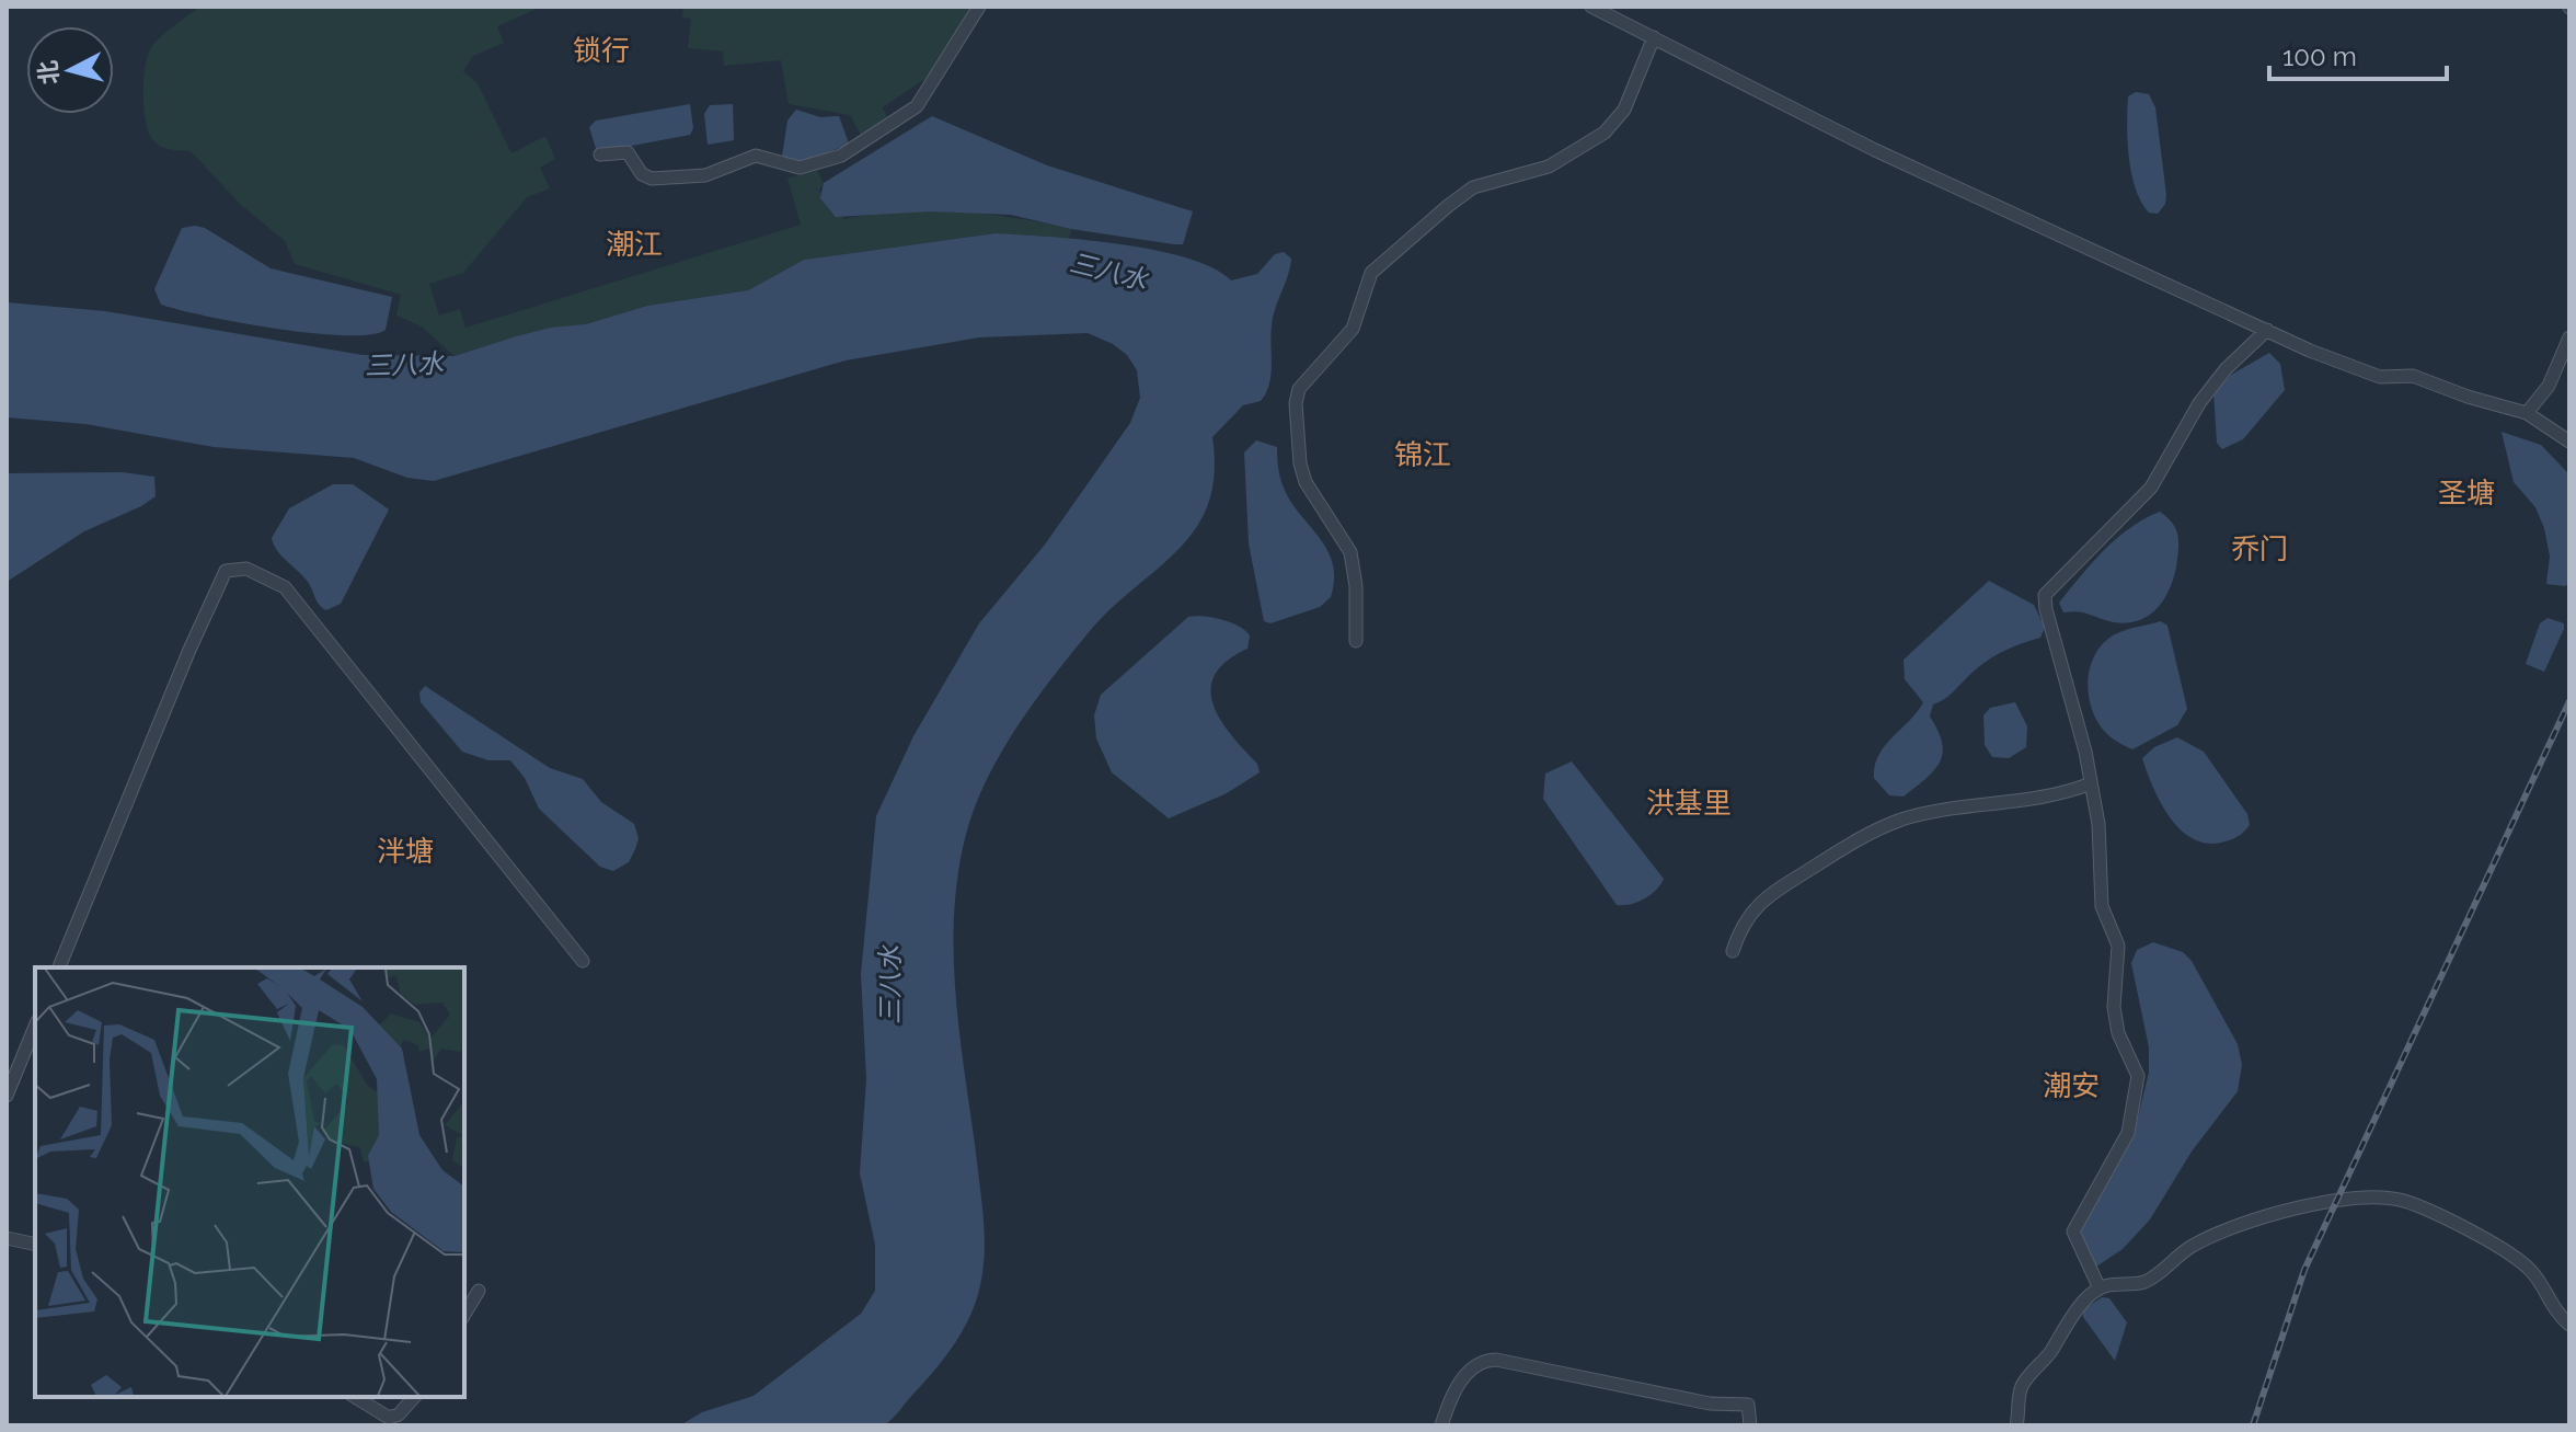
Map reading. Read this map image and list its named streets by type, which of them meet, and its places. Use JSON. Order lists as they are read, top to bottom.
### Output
{
  "districts": [
    "锁行",
    "潮江",
    "锦江",
    "圣塘",
    "乔门",
    "洪基里",
    "泮塘",
    "潮安"
  ],
  "water": ["三八水"],
  "scale_bar": "100 m",
  "north": "left"
}
